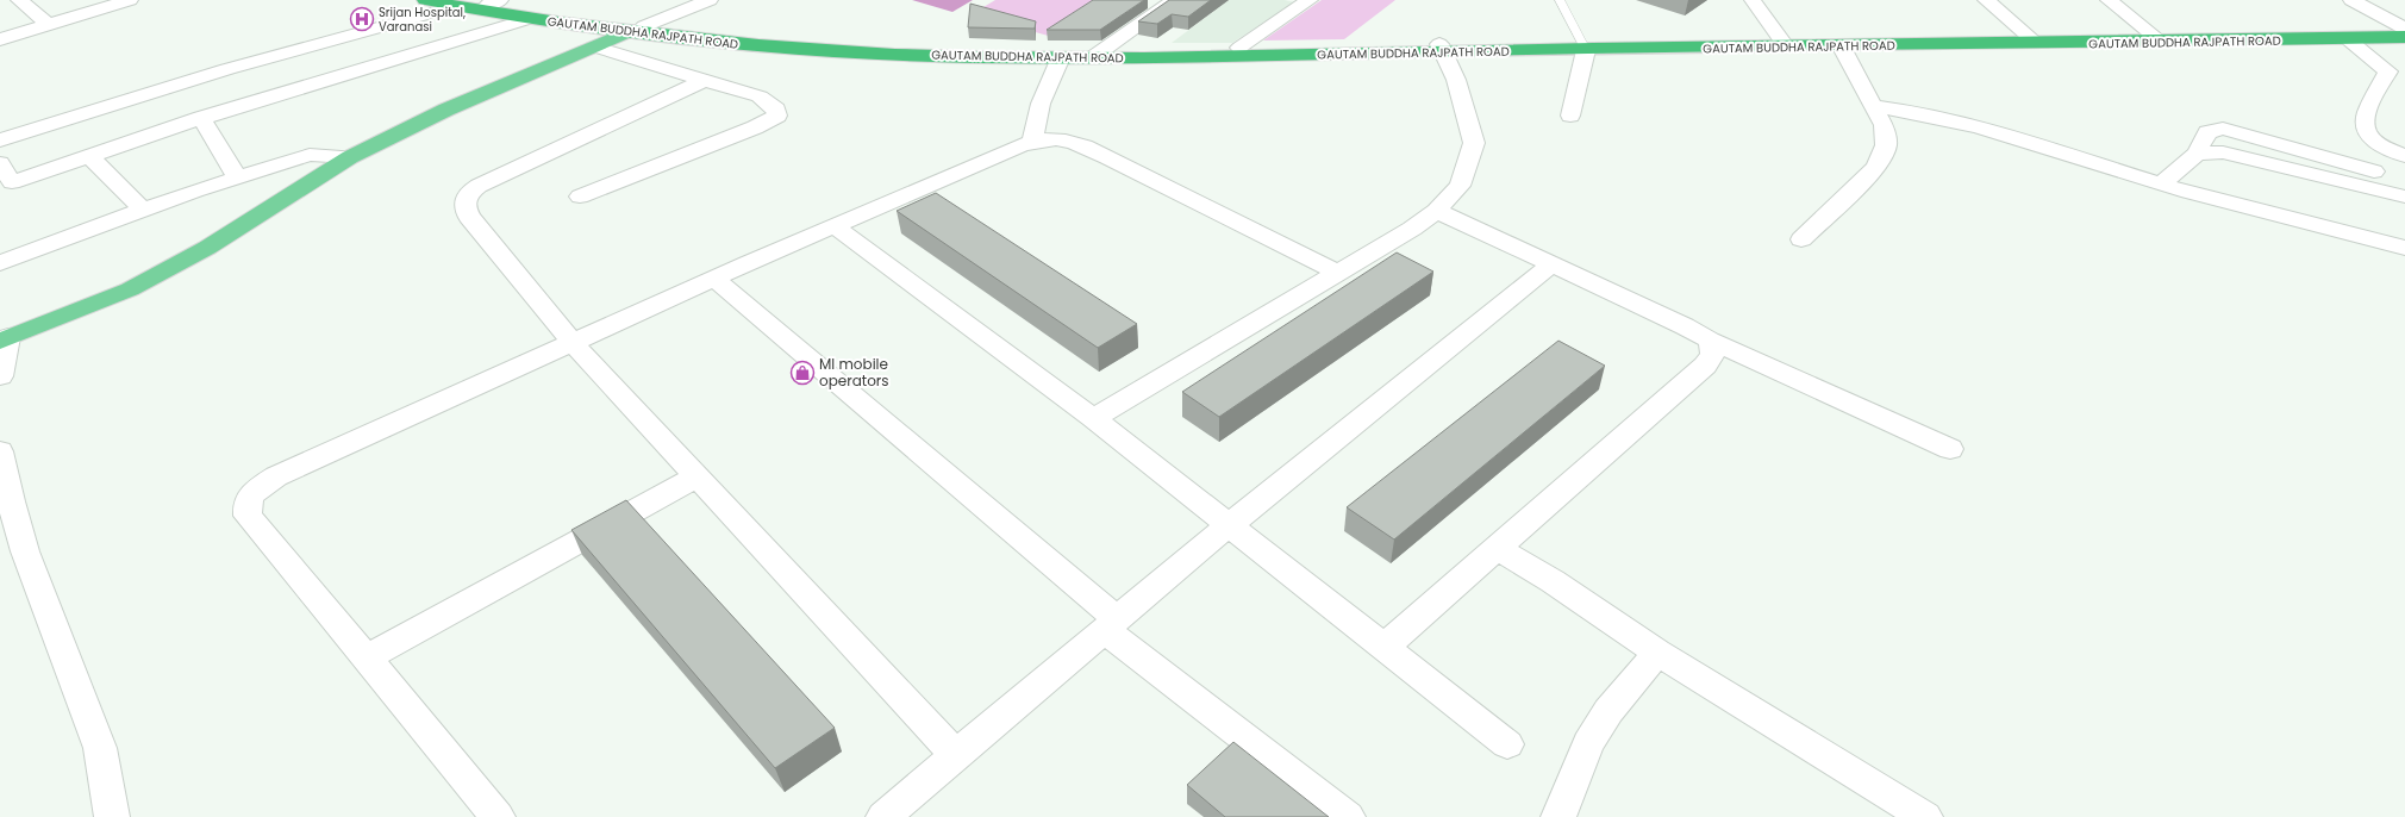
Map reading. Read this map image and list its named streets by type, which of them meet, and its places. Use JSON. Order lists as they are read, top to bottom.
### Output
{
  "streets": {
    "highway": ["GAUTAM BUDDHA RAJPATH ROAD"]
  },
  "places": {
    "hospital": ["Srijan Hospital, Varanasi"],
    "shop": ["MI mobile operators"]
  }
}
